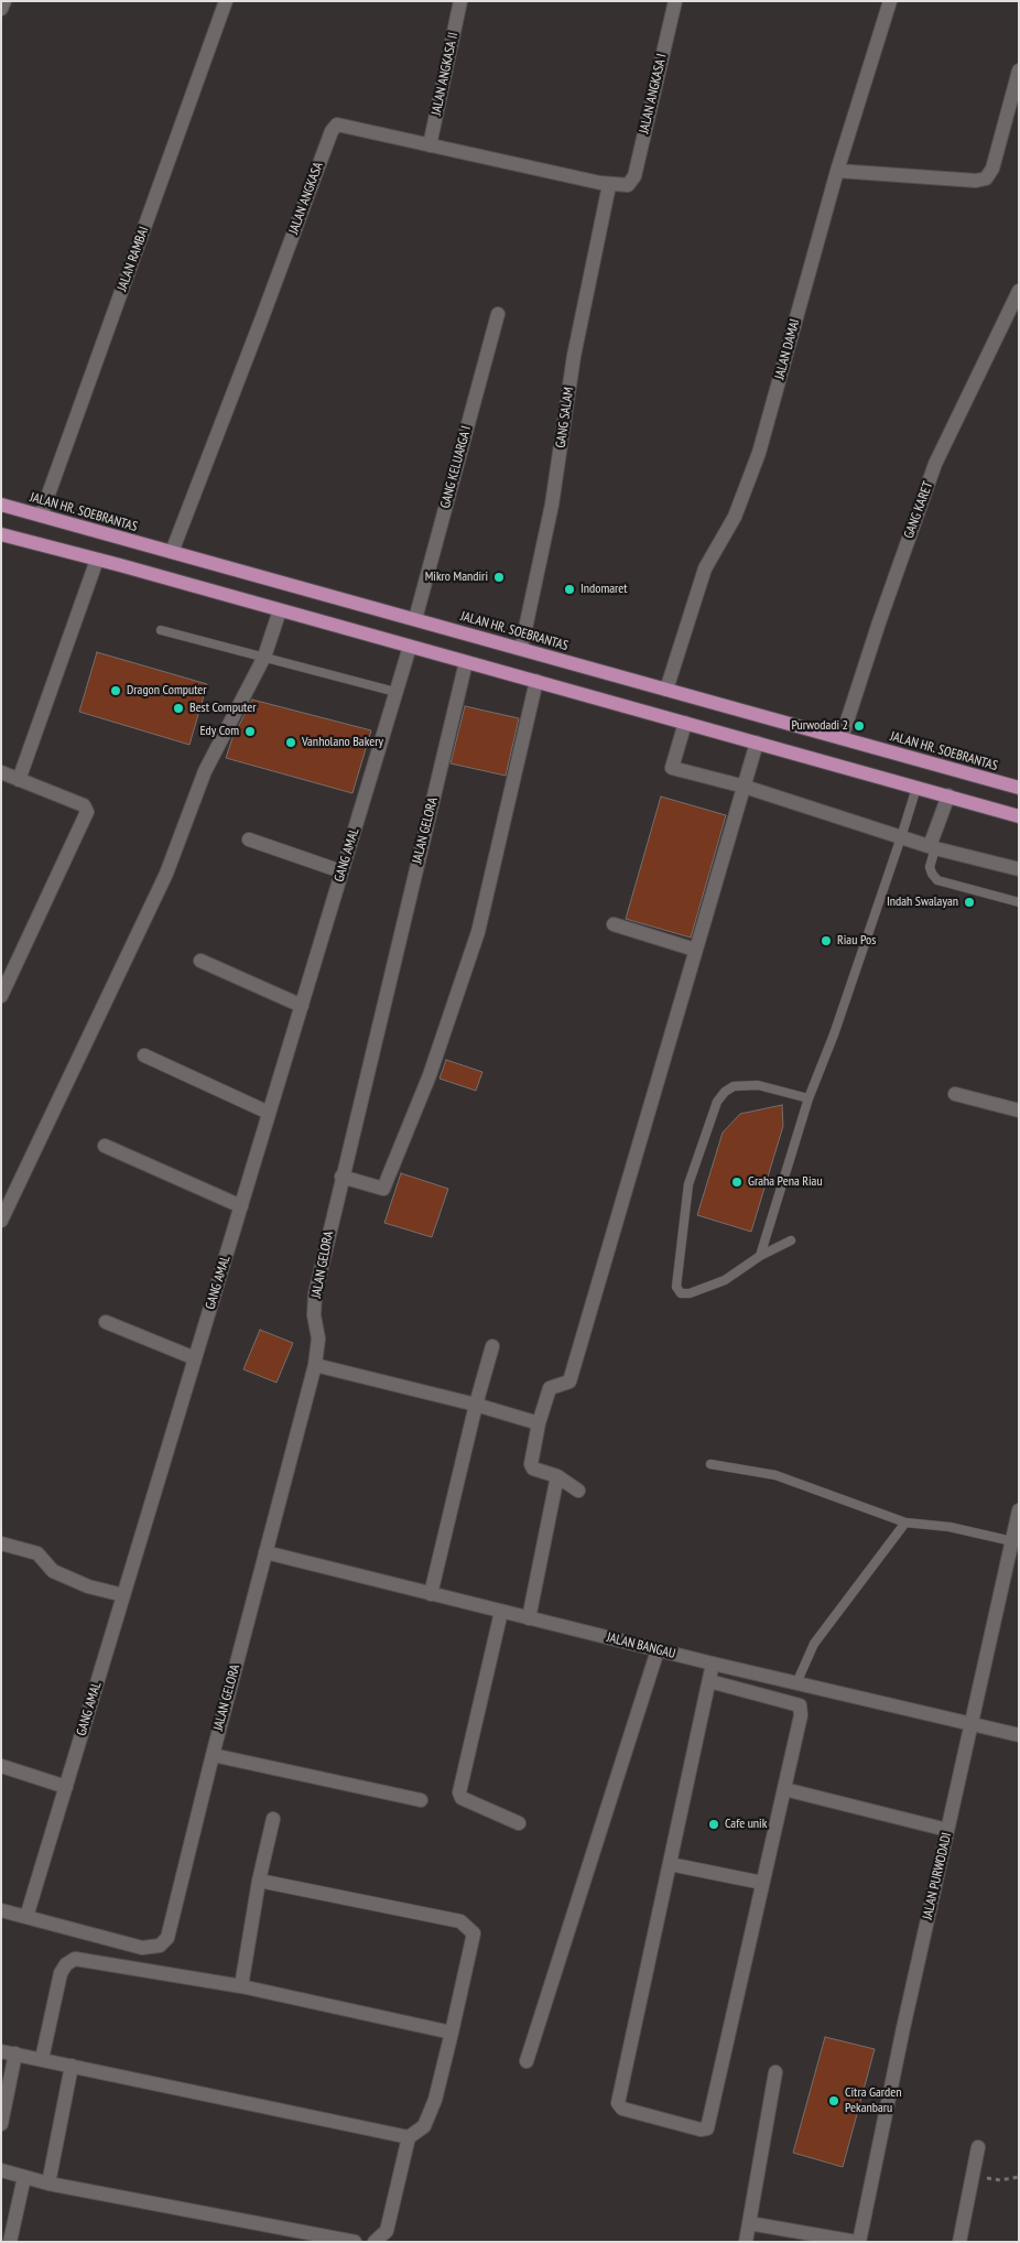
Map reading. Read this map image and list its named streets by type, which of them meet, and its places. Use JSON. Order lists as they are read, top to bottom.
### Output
{
  "streets": {
    "main road": ["JALAN HR. SOEBRANTAS"],
    "street": [
      "JALAN ANGKASA II",
      "JALAN ANGKASA I",
      "JALAN ANGKASA",
      "JALAN RAMBAI",
      "JALAN DAMAI",
      "GANG SALAM",
      "GANG KELUARGA I",
      "GANG KARET",
      "JALAN GELORA",
      "GANG AMAL",
      "JALAN BANGAU",
      "JALAN PURWODADI"
    ]
  },
  "crossings": [
    ["JALAN ANGKASA II", "JALAN ANGKASA"],
    ["JALAN ANGKASA I", "JALAN ANGKASA"],
    ["JALAN ANGKASA", "GANG SALAM"],
    ["JALAN ANGKASA", "JALAN HR. SOEBRANTAS"],
    ["JALAN RAMBAI", "JALAN HR. SOEBRANTAS"],
    ["JALAN DAMAI", "JALAN HR. SOEBRANTAS"],
    ["GANG SALAM", "JALAN HR. SOEBRANTAS"],
    ["GANG KELUARGA I", "JALAN HR. SOEBRANTAS"],
    ["GANG KARET", "JALAN HR. SOEBRANTAS"],
    ["JALAN GELORA", "GANG AMAL"],
    ["JALAN GELORA", "JALAN BANGAU"],
    ["JALAN BANGAU", "JALAN PURWODADI"]
  ],
  "places": [
    "Mikro Mandiri",
    "Indomaret",
    "Dragon Computer",
    "Best Computer",
    "Purwodadi 2",
    "Edy Com",
    "Vanholano Bakery",
    "Indah Swalayan",
    "Riau Pos",
    "Graha Pena Riau",
    "Cafe unik",
    "Citra Garden Pekanbaru"
  ]
}
